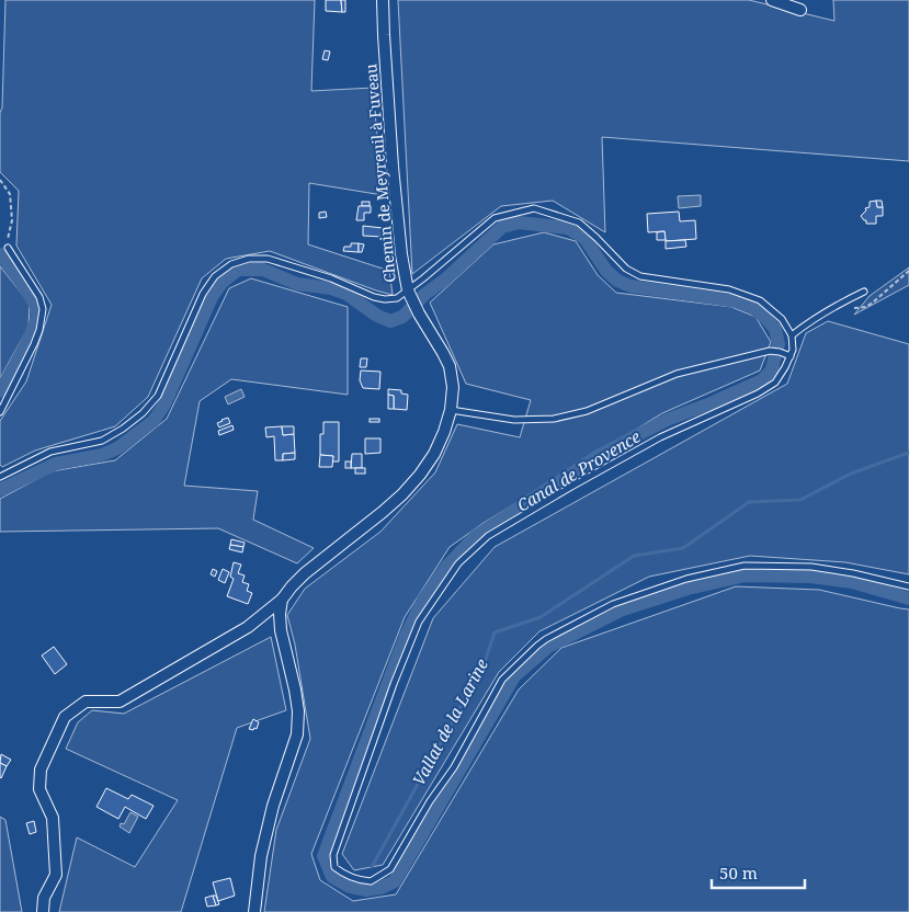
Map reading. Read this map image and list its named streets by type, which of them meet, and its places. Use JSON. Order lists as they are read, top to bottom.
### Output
{
  "streets": {
    "street": ["Chemin de Meyreuil à Fuveau"]
  },
  "water": ["Canal de Provence", "Vallat de la Larine"],
  "scale_bar": "50 m"
}
